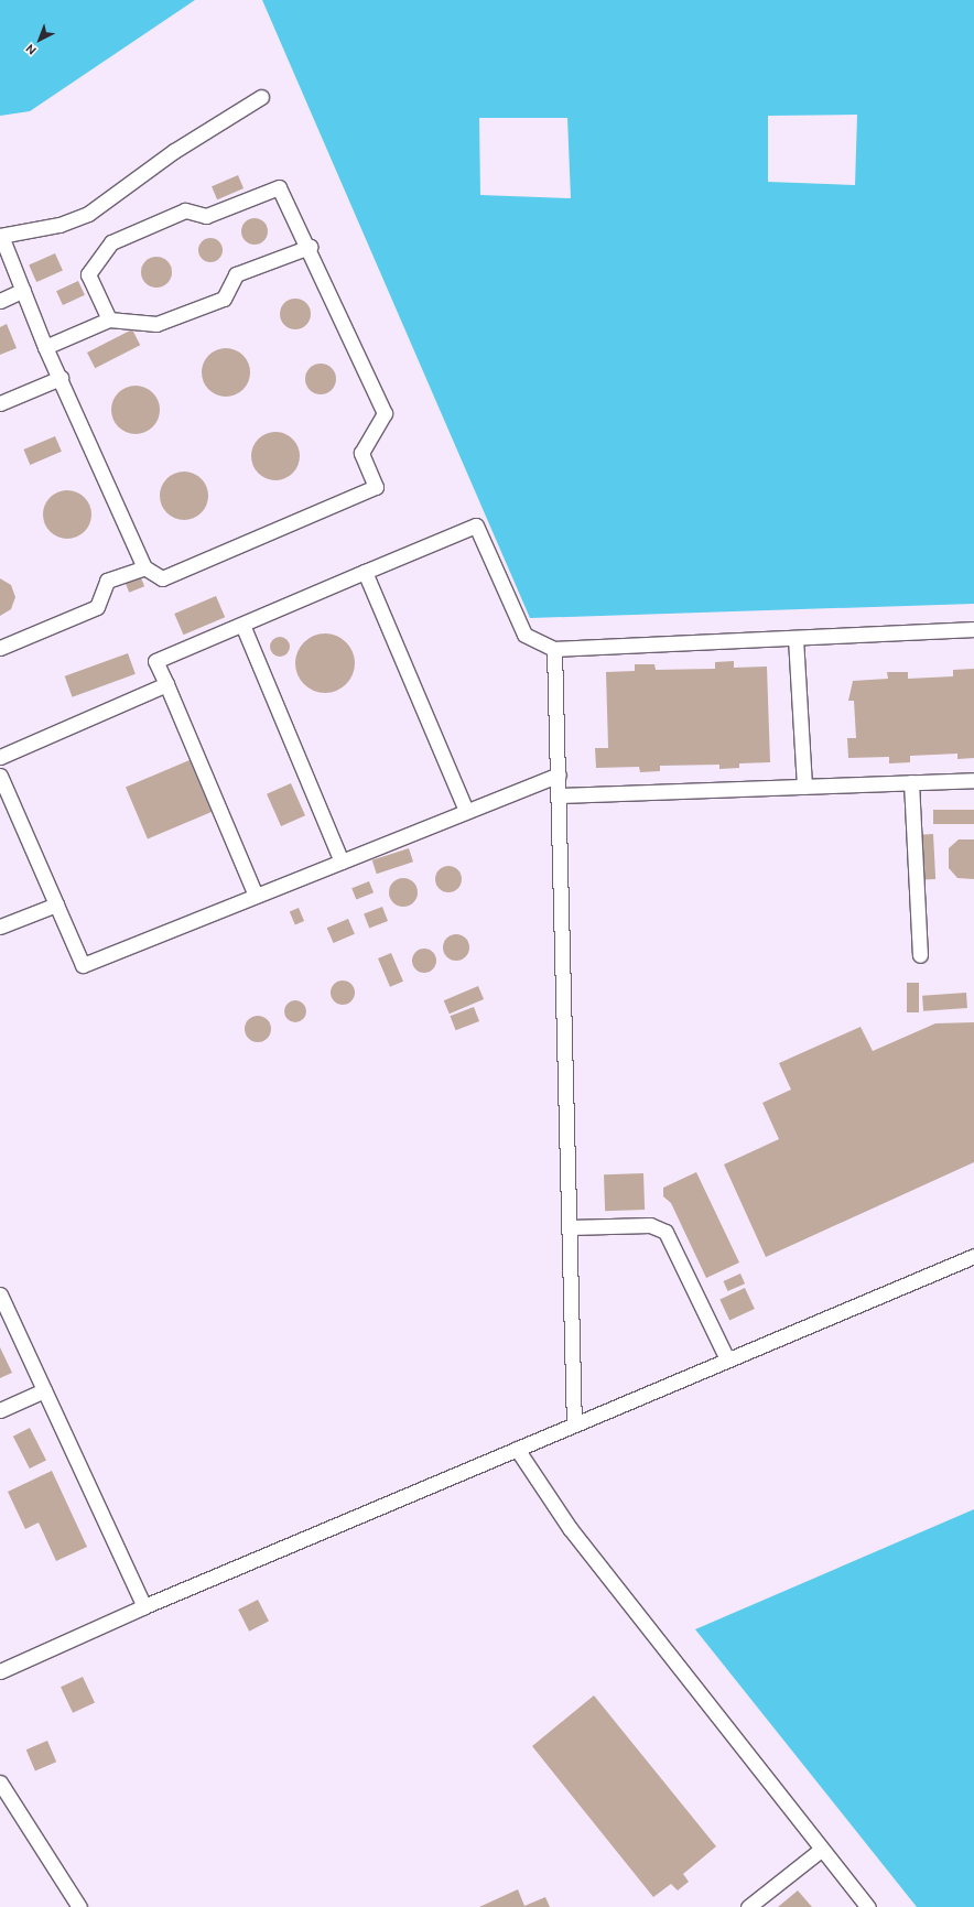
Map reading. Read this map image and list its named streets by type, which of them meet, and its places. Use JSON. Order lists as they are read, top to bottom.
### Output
{
  "north": "bottom left"
}
